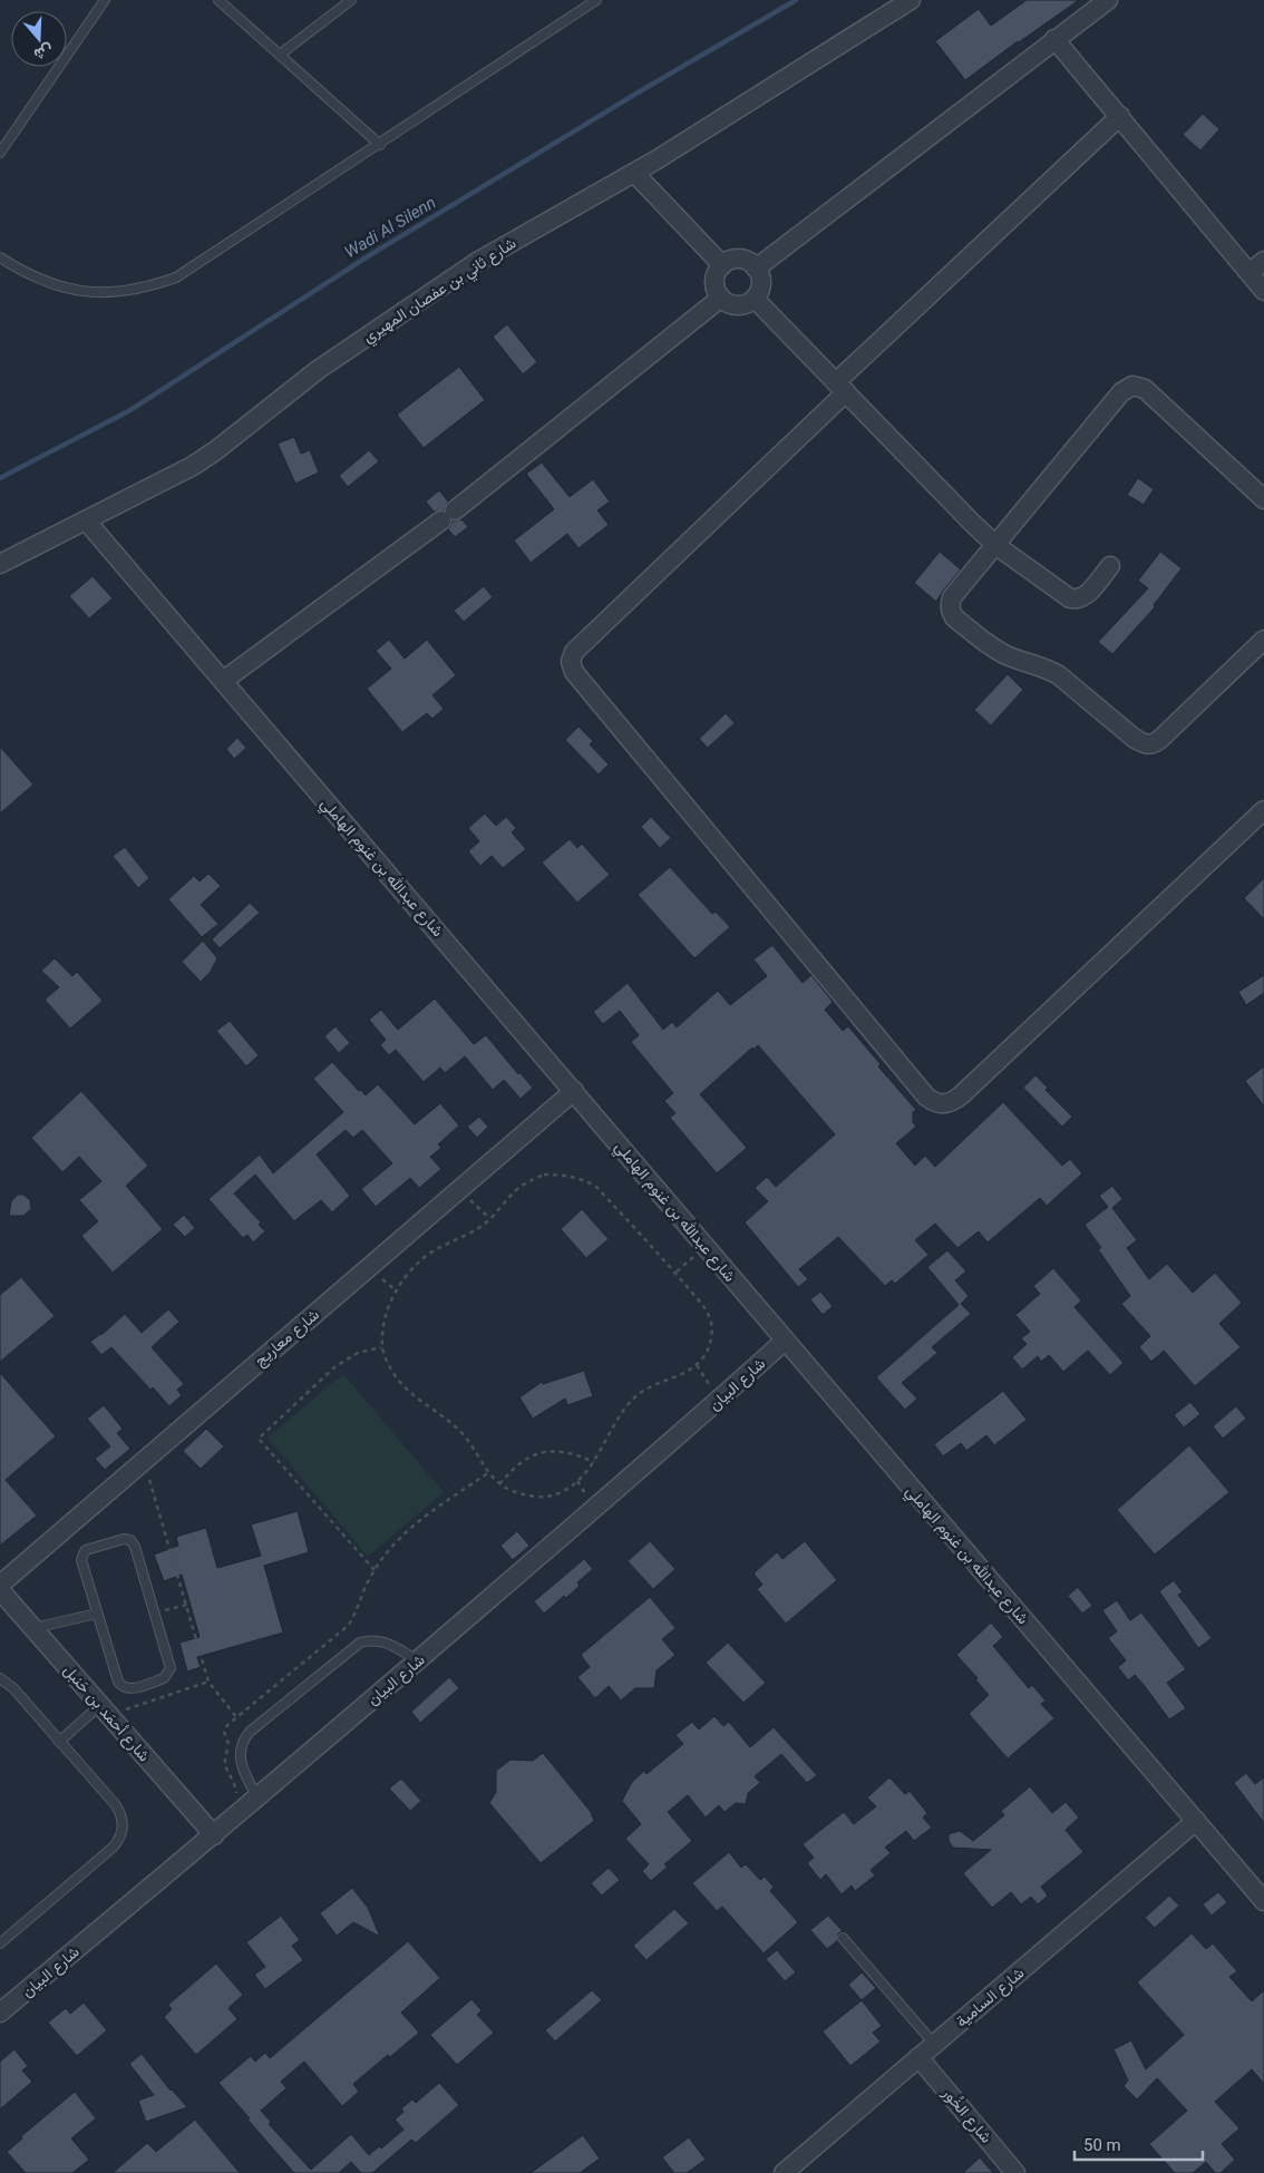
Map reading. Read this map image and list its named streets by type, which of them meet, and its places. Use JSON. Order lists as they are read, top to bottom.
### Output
{
  "streets": {
    "street": [
      "شارع ثاني بن عفصان المهيري",
      "شارع عبدالله بن غنوم الهاملي",
      "شارع معاريج",
      "شارع البيان",
      "شارع أحمَد بن حَنبل",
      "شارع السامية",
      "شارع الخُور"
    ]
  },
  "crossings": [
    ["شارع ثاني بن عفصان المهيري", "شارع عبدالله بن غنوم الهاملي"],
    ["شارع عبدالله بن غنوم الهاملي", "شارع معاريج"],
    ["شارع عبدالله بن غنوم الهاملي", "شارع البيان"],
    ["شارع عبدالله بن غنوم الهاملي", "شارع السامية"],
    ["شارع البيان", "شارع أحمَد بن حَنبل"],
    ["شارع السامية", "شارع الخُور"]
  ],
  "water": ["Wadi Al Silenn"],
  "scale_bar": "50 m",
  "north": "bottom"
}
